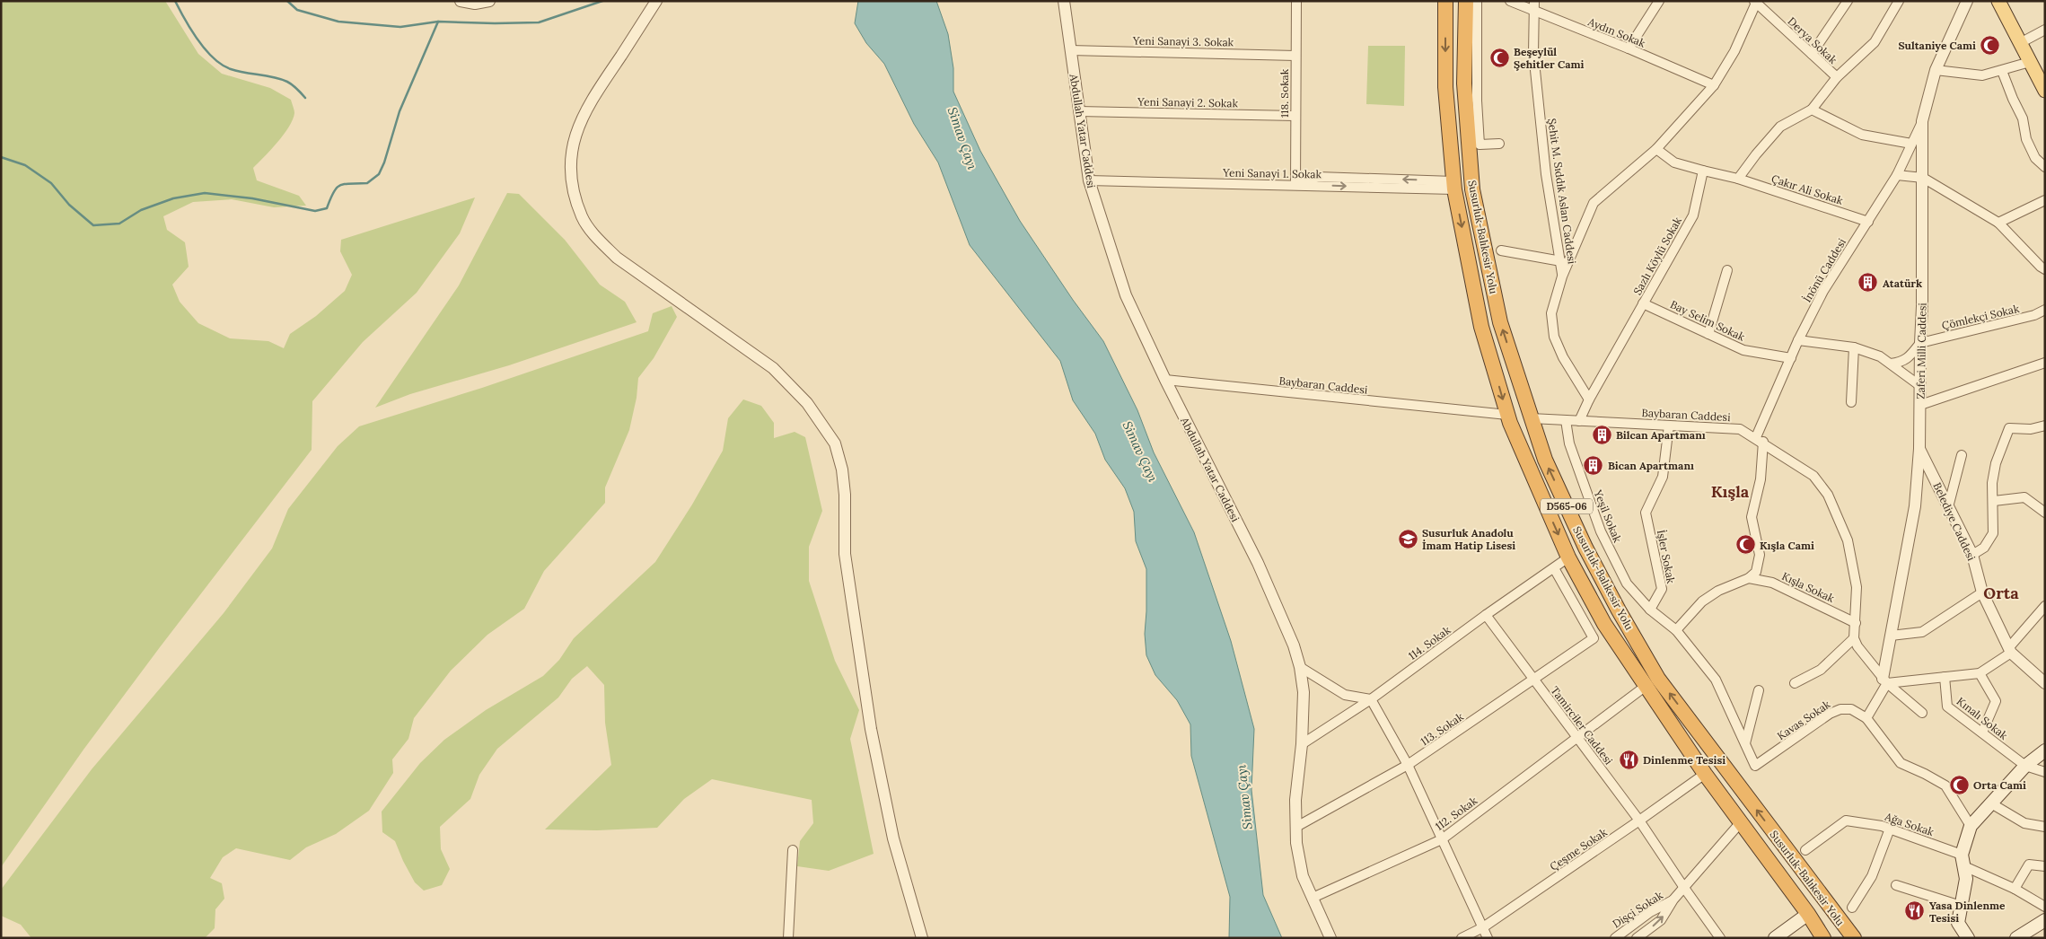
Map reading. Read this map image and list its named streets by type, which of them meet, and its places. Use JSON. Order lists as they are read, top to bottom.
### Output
{
  "streets": {
    "highway": ["Susurluk-Balıkesir Yolu", "D565-06"],
    "street": [
      "Aydın Sokak",
      "Derya Sokak",
      "Yeni Sanayi 3. Sokak",
      "118. Sokak",
      "Yeni Sanayi 2. Sokak",
      "Abdullah Yatar Caddesi",
      "Yeni Sanayi 1. Sokak",
      "Çakır Ali Sokak",
      "Şehit M. Sıddık Aslan Caddesi",
      "Sazlı Köylü Sokak",
      "İnönü Caddesi",
      "Çömlekçi Sokak",
      "Bay Selim Sokak",
      "Zaferi Milli Caddesi",
      "Baybaran Caddesi",
      "Yeşil Sokak",
      "Belediye Caddesi",
      "İşler Sokak",
      "Kışla Sokak",
      "114. Sokak",
      "Kınalı Sokak",
      "Kavas Sokak",
      "Tamirciler Caddesi",
      "113. Sokak",
      "112. Sokak",
      "Ağa Sokak",
      "Çeşme Sokak",
      "Dişçi Sokak"
    ]
  },
  "crossings": [
    ["Aydın Sokak", "Şehit M. Sıddık Aslan Caddesi"],
    ["Yeni Sanayi 3. Sokak", "118. Sokak"],
    ["Yeni Sanayi 3. Sokak", "Abdullah Yatar Caddesi"],
    ["118. Sokak", "Yeni Sanayi 2. Sokak"],
    ["118. Sokak", "Yeni Sanayi 1. Sokak"],
    ["Yeni Sanayi 2. Sokak", "Abdullah Yatar Caddesi"],
    ["Abdullah Yatar Caddesi", "Yeni Sanayi 1. Sokak"],
    ["Abdullah Yatar Caddesi", "Baybaran Caddesi"],
    ["Abdullah Yatar Caddesi", "114. Sokak"],
    ["Abdullah Yatar Caddesi", "113. Sokak"],
    ["Abdullah Yatar Caddesi", "112. Sokak"],
    ["Çakır Ali Sokak", "İnönü Caddesi"],
    ["Susurluk-Balıkesir Yolu", "Baybaran Caddesi"],
    ["Susurluk-Balıkesir Yolu", "114. Sokak"],
    ["Susurluk-Balıkesir Yolu", "112. Sokak"],
    ["Susurluk-Balıkesir Yolu", "Çeşme Sokak"],
    ["Sazlı Köylü Sokak", "Bay Selim Sokak"],
    ["Sazlı Köylü Sokak", "Baybaran Caddesi"],
    ["İnönü Caddesi", "Bay Selim Sokak"],
    ["İnönü Caddesi", "Zaferi Milli Caddesi"],
    ["İnönü Caddesi", "Baybaran Caddesi"],
    ["İnönü Caddesi", "Kışla Sokak"],
    ["Çömlekçi Sokak", "Zaferi Milli Caddesi"],
    ["Zaferi Milli Caddesi", "Belediye Caddesi"],
    ["Baybaran Caddesi", "Yeşil Sokak"],
    ["Baybaran Caddesi", "İşler Sokak"],
    ["Baybaran Caddesi", "Kışla Sokak"],
    ["Yeşil Sokak", "İşler Sokak"],
    ["114. Sokak", "Tamirciler Caddesi"],
    ["114. Sokak", "113. Sokak"],
    ["Tamirciler Caddesi", "113. Sokak"],
    ["Tamirciler Caddesi", "112. Sokak"],
    ["Tamirciler Caddesi", "Çeşme Sokak"]
  ],
  "districts": ["Kışla", "Orta"],
  "water": ["Simav Çayı"],
  "places": {
    "mosque": [
      "Sultaniye Cami",
      "Beşeylül Şehitler Cami",
      "Kışla Cami",
      "Orta Cami"
    ],
    "building": ["Atatürk", "Bilcan Apartmanı", "Bican Apartmanı"],
    "school or university": ["Susurluk Anadolu İmam Hatip Lisesi"],
    "restaurant": ["Dinlenme Tesisi", "Yasa Dinlenme Tesisi"]
  }
}
